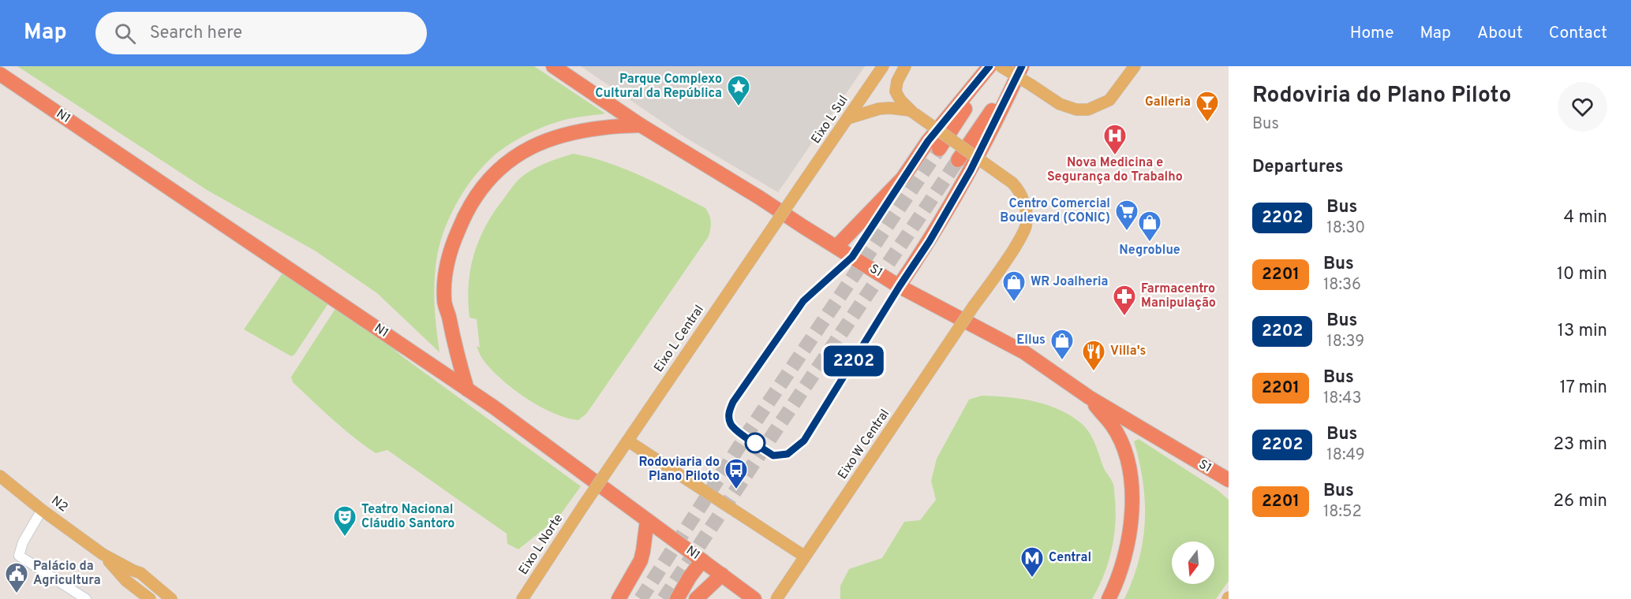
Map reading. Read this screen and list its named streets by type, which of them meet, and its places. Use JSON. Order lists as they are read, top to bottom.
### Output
{
  "streets": {
    "highway": ["N1", "S1"],
    "main road": [
      "Eixo L Sul",
      "Eixo L Central",
      "Eixo W Central",
      "N2",
      "Eixo L Norte"
    ]
  },
  "crossings": [
    ["Eixo L Sul", "Eixo L Central"],
    ["Eixo L Central", "Eixo L Norte"]
  ],
  "places": {
    "place": ["Parque Complexo Cultural da República"],
    "bar": ["Galleria"],
    "hospital": ["Nova Medicina e Segurança do Trabalho"],
    "supermarket": ["Centro Comercial Boulevard (CONIC)"],
    "shop": ["Negroblue", "WR Joalheria", "Ellus"],
    "pharmacy": ["Farmacentro Manipulação"],
    "restaurant": ["Villa's"],
    "bus stop": ["Rodoviaria do Plano Piloto"],
    "theatre": ["Teatro Nacional Cláudio Santoro"],
    "metro station": ["Central"],
    "public building": ["Palácio da Agricultura"]
  },
  "lines": ["bus line 2202"],
  "north": "bottom",
  "page": {
    "header": "Map",
    "search": "Search here",
    "nav": [
      "Home",
      "Map",
      "About",
      "Contact"
    ],
    "on_map": "2202",
    "heading": [
      ["Rodoviria do Plano Piloto", "Bus"],
      "Departures"
    ],
    "list": [
      {
        "mark": "2202",
        "name": "Bus",
        "note": "18:30",
        "value": "4 min"
      },
      {
        "mark": "2201",
        "name": "Bus",
        "note": "18:36",
        "value": "10 min"
      },
      {
        "mark": "2202",
        "name": "Bus",
        "note": "18:39",
        "value": "13 min"
      },
      {
        "mark": "2201",
        "name": "Bus",
        "note": "18:43",
        "value": "17 min"
      },
      {
        "mark": "2202",
        "name": "Bus",
        "note": "18:49",
        "value": "23 min"
      },
      {
        "mark": "2201",
        "name": "Bus",
        "note": "18:52",
        "value": "26 min"
      }
    ]
  }
}
